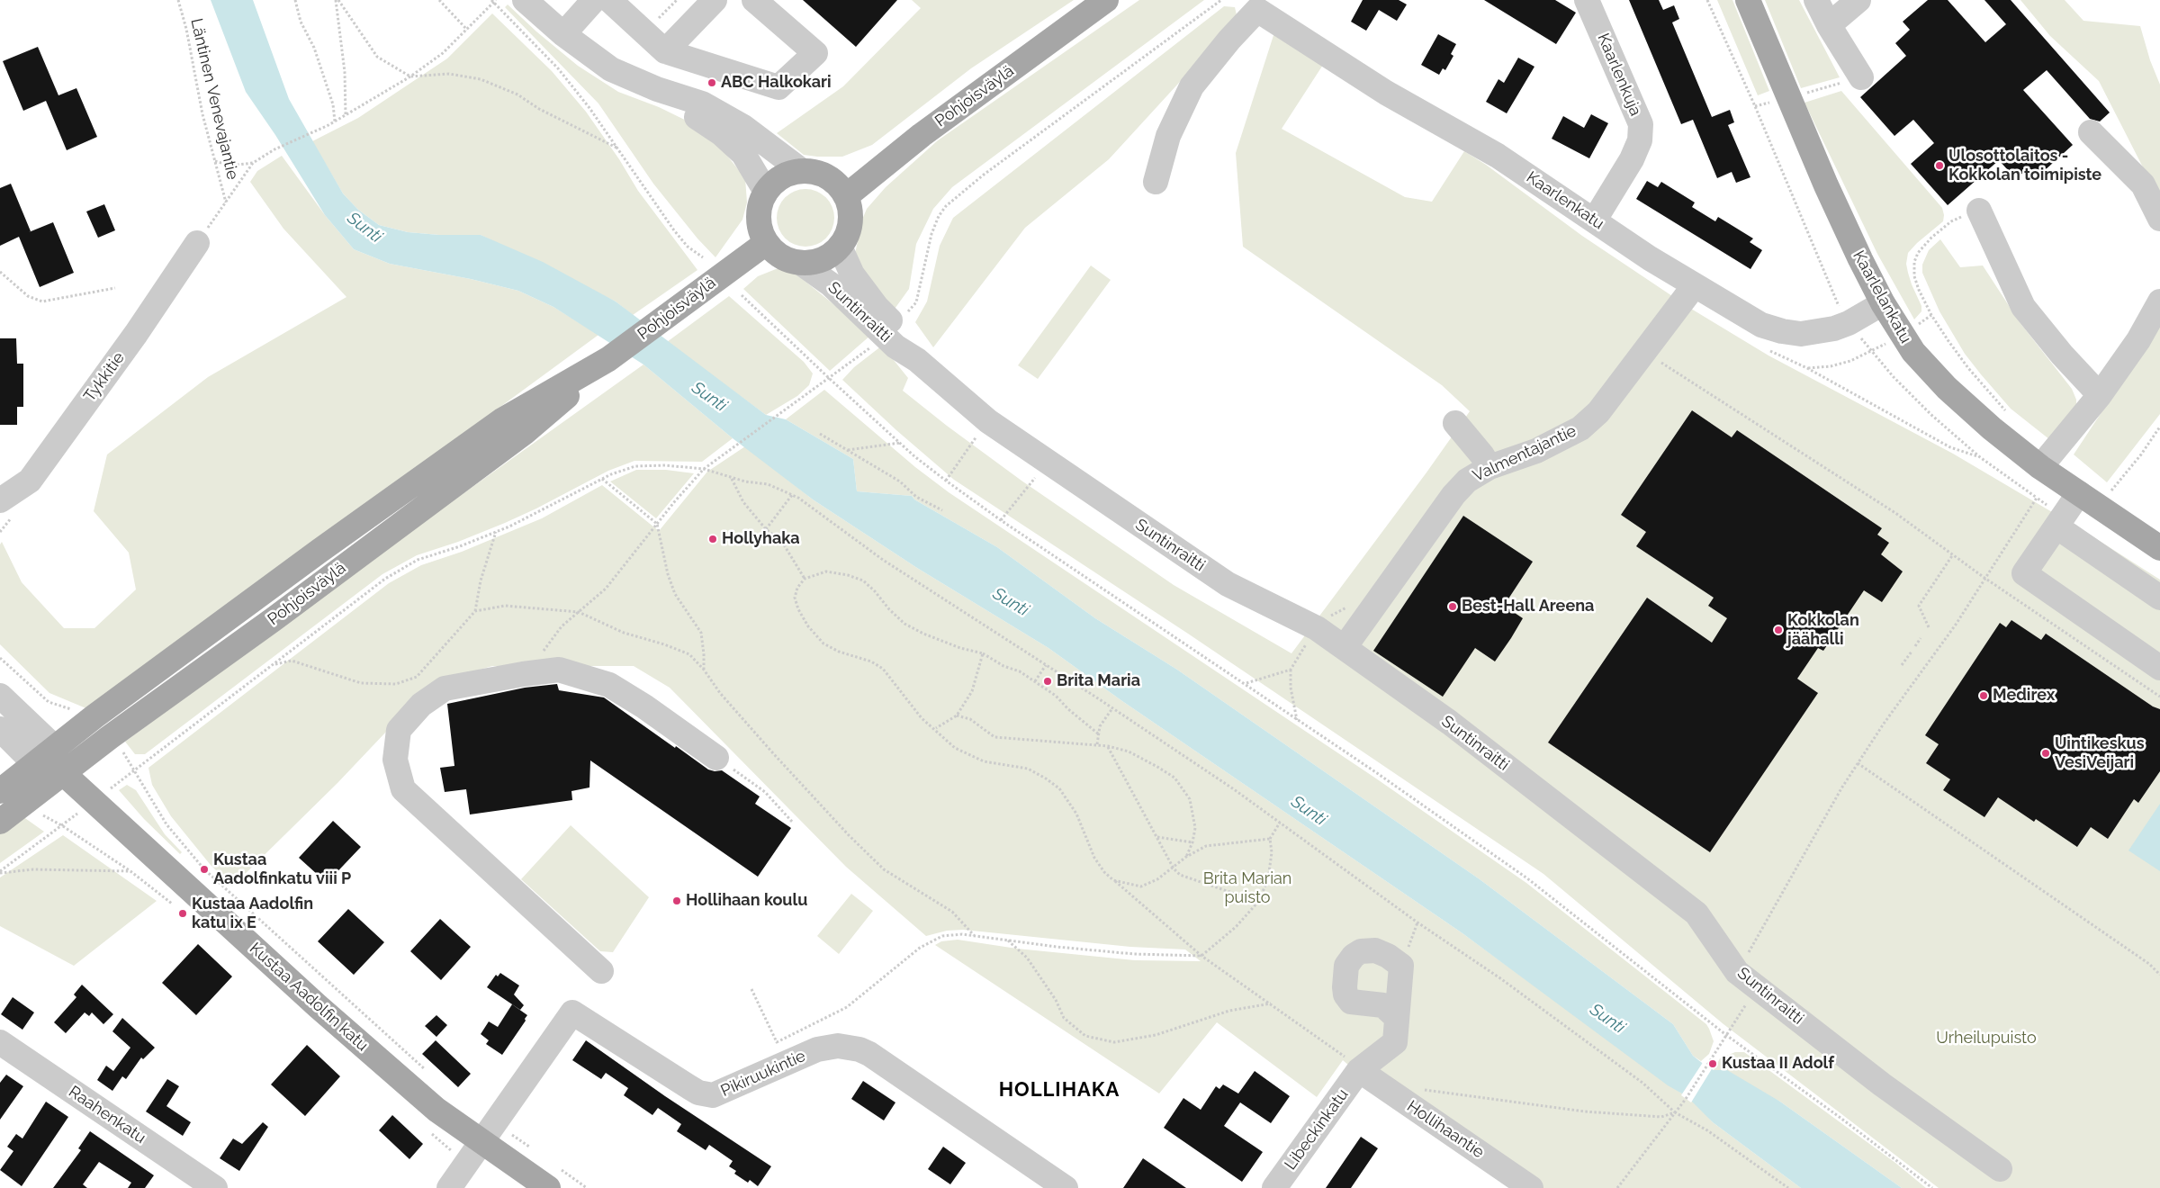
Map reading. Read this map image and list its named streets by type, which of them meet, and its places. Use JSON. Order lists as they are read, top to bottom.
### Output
{
  "streets": {
    "main road": ["Pohjoisväylä", "Kaarlelankatu", "Kustaa Aadolfin katu"],
    "street": [
      "Kaarlenkuja",
      "Kaarlenkatu",
      "Suntinraitti",
      "Tykkitie",
      "Valmentajantie",
      "Pikiruukintie",
      "Raahenkatu",
      "Libeckinkatu",
      "Hollihaantie"
    ],
    "path": ["Läntinen Venevajantie"]
  },
  "crossings": [
    ["Kaarlenkuja", "Kaarlenkatu"],
    ["Pohjoisväylä", "Suntinraitti"],
    ["Pohjoisväylä", "Kustaa Aadolfin katu"],
    ["Kaarlenkatu", "Kaarlelankatu"],
    ["Kaarlenkatu", "Valmentajantie"],
    ["Suntinraitti", "Valmentajantie"],
    ["Kustaa Aadolfin katu", "Pikiruukintie"],
    ["Libeckinkatu", "Hollihaantie"]
  ],
  "districts": ["HOLLIHAKA"],
  "water": ["Sunti"],
  "parks": ["Brita Marian puisto", "Urheilupuisto"],
  "places": [
    "ABC Halkokari",
    "Ulosottolaitos - Kokkolan toimipiste",
    "Hollyhaka",
    "Best‑Hall Areena",
    "Kokkolan jäähalli",
    "Brita Maria",
    "Medirex",
    "Uintikeskus VesiVeijari",
    "Kustaa Aadolfinkatu viii P",
    "Hollihaan koulu",
    "Kustaa Aadolfin katu ix E",
    "Kustaa II Adolf"
  ]
}
